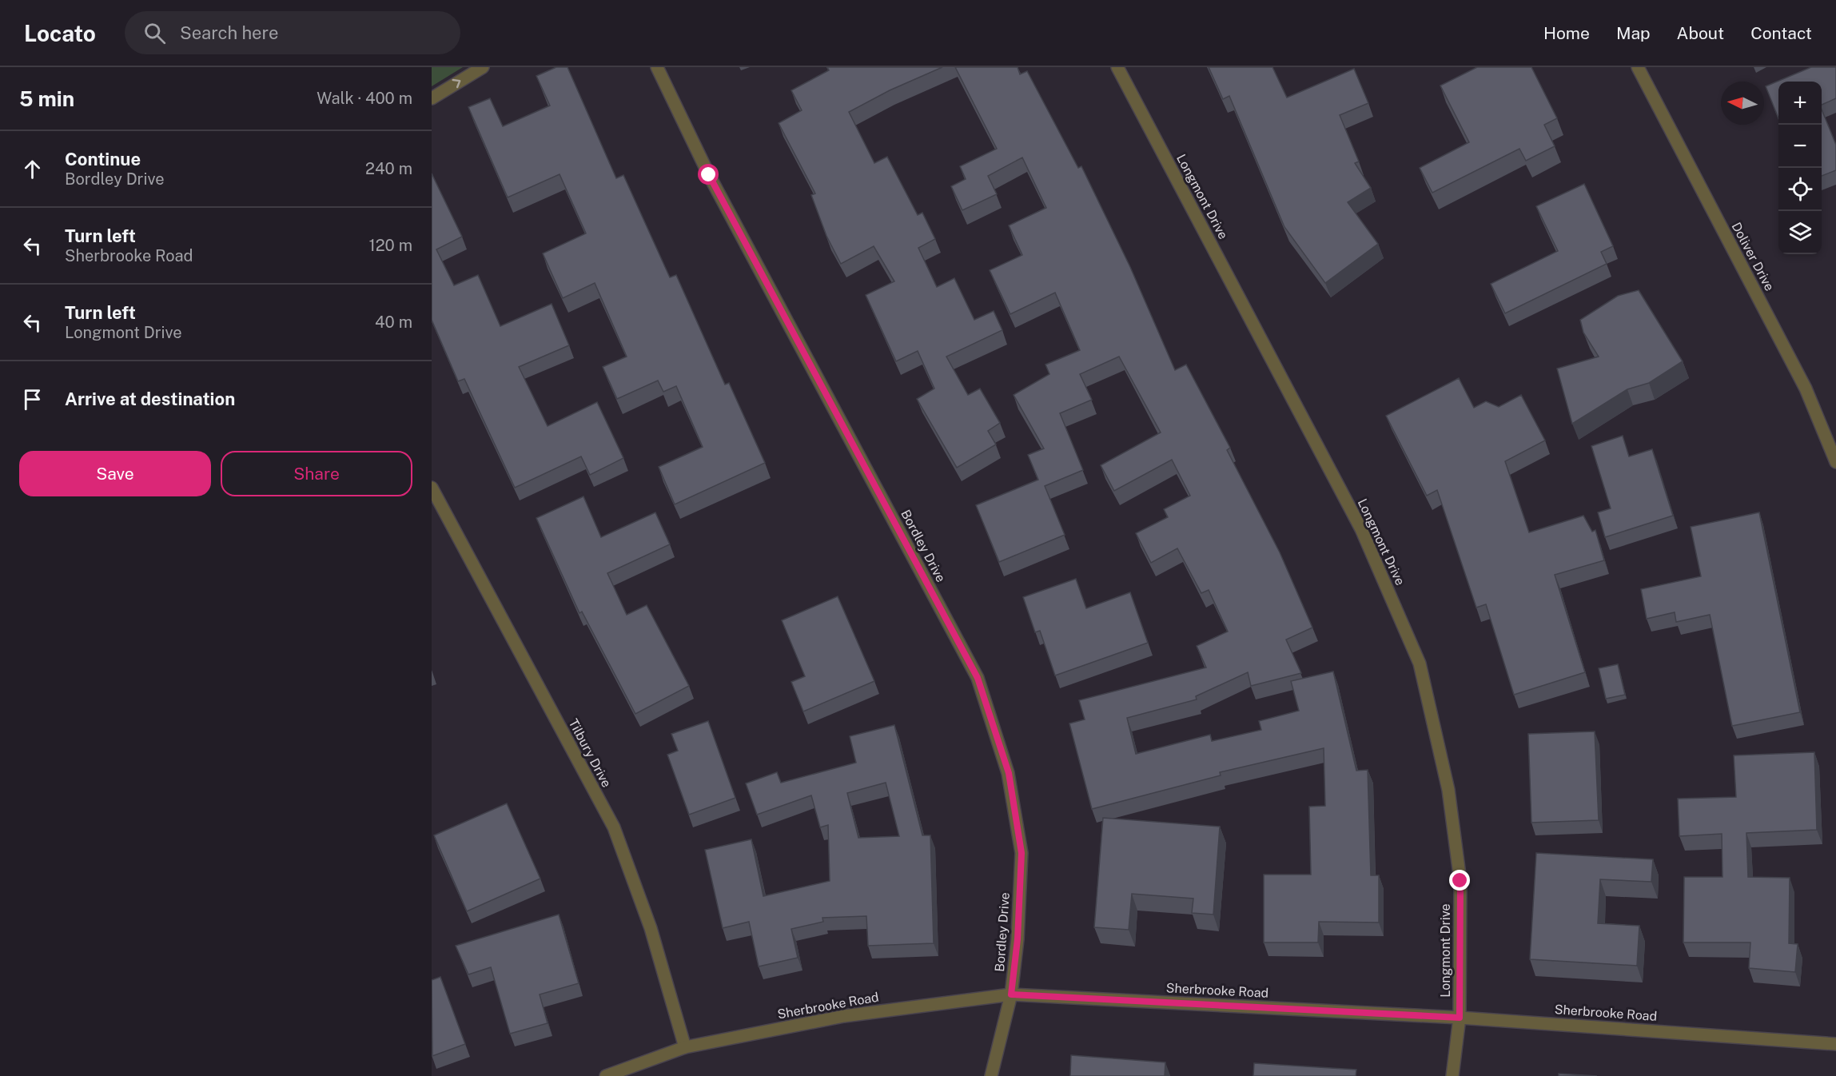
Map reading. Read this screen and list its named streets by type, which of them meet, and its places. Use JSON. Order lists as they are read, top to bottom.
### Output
{
  "streets": {
    "street": [
      "Longmont Drive",
      "Doliver Drive",
      "Bordley Drive",
      "Tilbury Drive",
      "Sherbrooke Road"
    ]
  },
  "crossings": [
    ["Longmont Drive", "Sherbrooke Road"],
    ["Bordley Drive", "Sherbrooke Road"],
    ["Tilbury Drive", "Sherbrooke Road"]
  ],
  "north": "left",
  "page": {
    "header": "Locato",
    "search": "Search here",
    "nav": [
      "Home",
      "Map",
      "About",
      "Contact"
    ],
    "heading": ["5 min", "Walk · 400 m"],
    "map_buttons": ["+", "−"],
    "list": [
      ["Continue", "Bordley Drive", "240 m"],
      ["Turn left", "Sherbrooke Road", "120 m"],
      ["Turn left", "Longmont Drive", "40 m"],
      "Arrive at destination"
    ],
    "buttons": ["Save", "Share"]
  }
}
